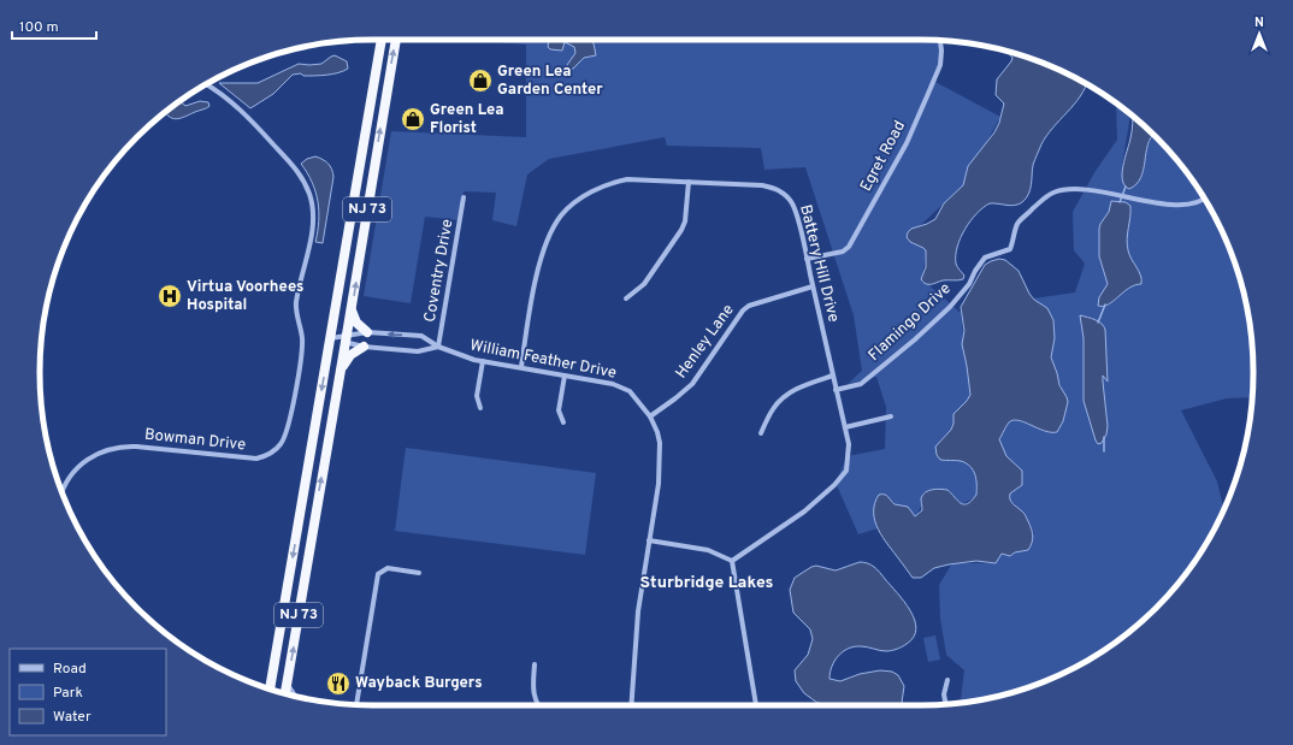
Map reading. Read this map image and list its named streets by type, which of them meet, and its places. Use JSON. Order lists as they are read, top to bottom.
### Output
{
  "streets": {
    "highway": ["NJ 73"],
    "street": [
      "Egret Road",
      "Battery Hill Drive",
      "Coventry Drive",
      "Flamingo Drive",
      "Henley Lane",
      "William Feather Drive",
      "Bowman Drive"
    ]
  },
  "crossings": [
    ["Egret Road", "Battery Hill Drive"],
    ["NJ 73", "William Feather Drive"],
    ["Battery Hill Drive", "Flamingo Drive"],
    ["Battery Hill Drive", "Henley Lane"],
    ["Battery Hill Drive", "William Feather Drive"],
    ["Coventry Drive", "William Feather Drive"],
    ["Henley Lane", "William Feather Drive"]
  ],
  "districts": ["Sturbridge Lakes"],
  "places": {
    "shop": ["Green Lea Garden Center", "Green Lea Florist"],
    "hospital": ["Virtua Voorhees Hospital"],
    "restaurant": ["Wayback Burgers"]
  },
  "legend": ["Road", "Park", "Water"],
  "scale_bar": "100 m",
  "north": "top"
}
